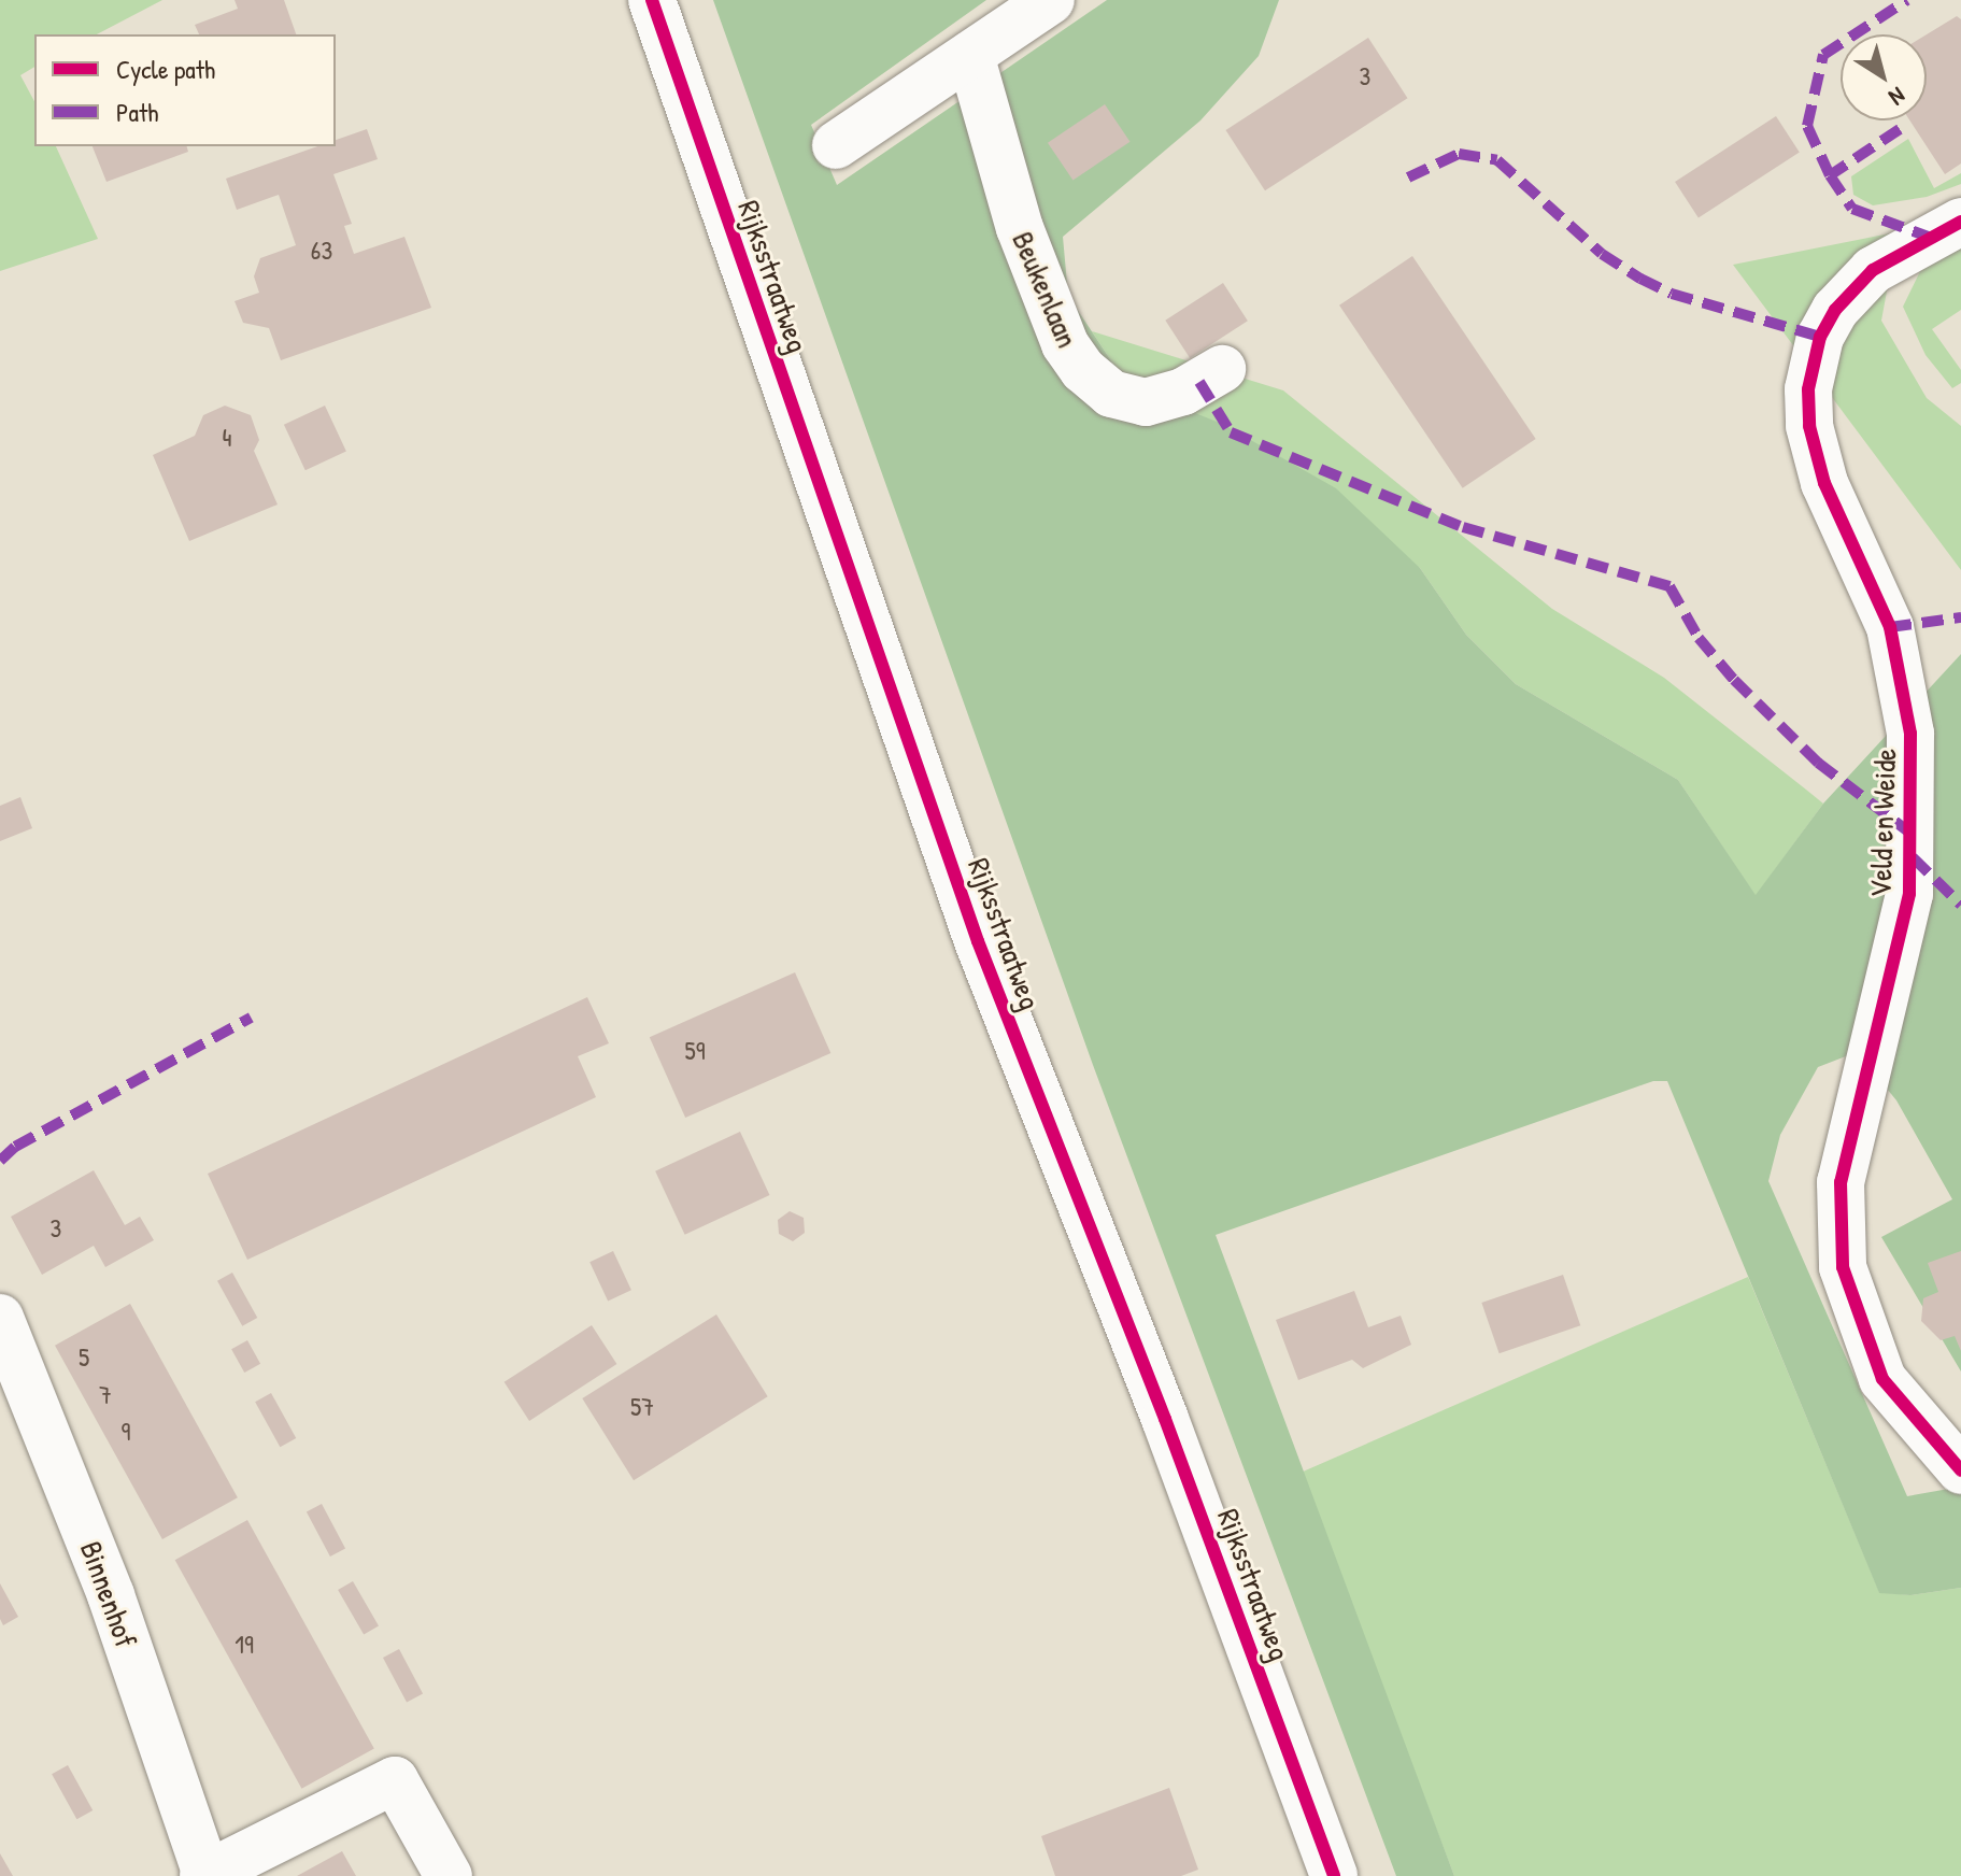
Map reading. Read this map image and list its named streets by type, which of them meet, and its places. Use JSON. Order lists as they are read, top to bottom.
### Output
{
  "streets": {
    "street": [
      "Rijksstraatweg",
      "Beukenlaan",
      "Veld en Weide",
      "Binnenhof"
    ]
  },
  "house_numbers": [
    "3",
    "63",
    "4",
    "59",
    "3",
    "5",
    "7",
    "57",
    "9",
    "19"
  ],
  "legend": ["Cycle path", "Path"],
  "north": "bottom right"
}
